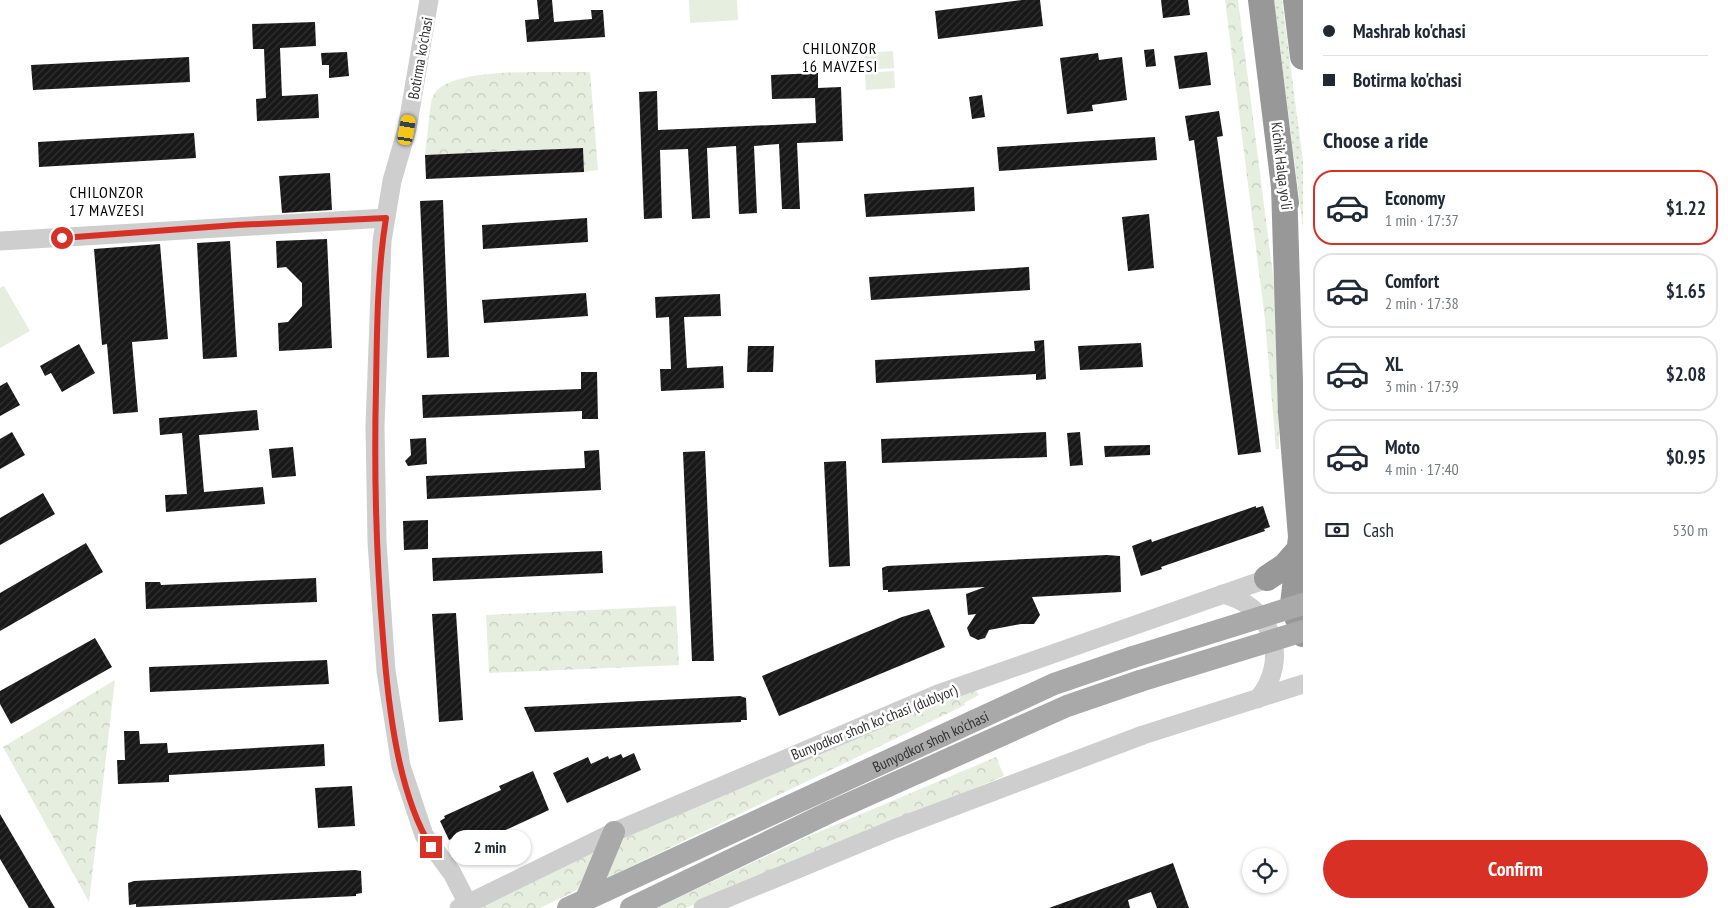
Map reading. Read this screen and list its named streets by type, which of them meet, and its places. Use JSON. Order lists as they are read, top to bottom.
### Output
{
  "streets": {
    "highway": ["Kichik Halqa yo'li"],
    "main road": ["Bunyodkor shoh ko'chasi"],
    "street": ["Botirma ko'chasi", "Bunyodkor shoh koʻchasi (dublyor)"]
  },
  "crossings": [
    ["Botirma ko'chasi", "Bunyodkor shoh koʻchasi (dublyor)"]
  ],
  "districts": ["CHILONZOR 16 MAVZESI", "CHILONZOR 17 MAVZESI"],
  "page": {
    "banner": ["Mashrab ko'chasi", "Botirma ko'chasi"],
    "heading": "Choose a ride",
    "list": [
      {
        "name": "Economy",
        "note": "1 min · 17:37",
        "value": "$1.22"
      },
      {
        "name": "Comfort",
        "note": "2 min · 17:38",
        "value": "$1.65"
      },
      {
        "name": "XL",
        "note": "3 min · 17:39",
        "value": "$2.08"
      },
      {
        "name": "Moto",
        "note": "4 min · 17:40",
        "value": "$0.95"
      }
    ],
    "pay": ["Cash", "530 m"],
    "bubble": "2 min",
    "buttons": "Confirm"
  }
}
